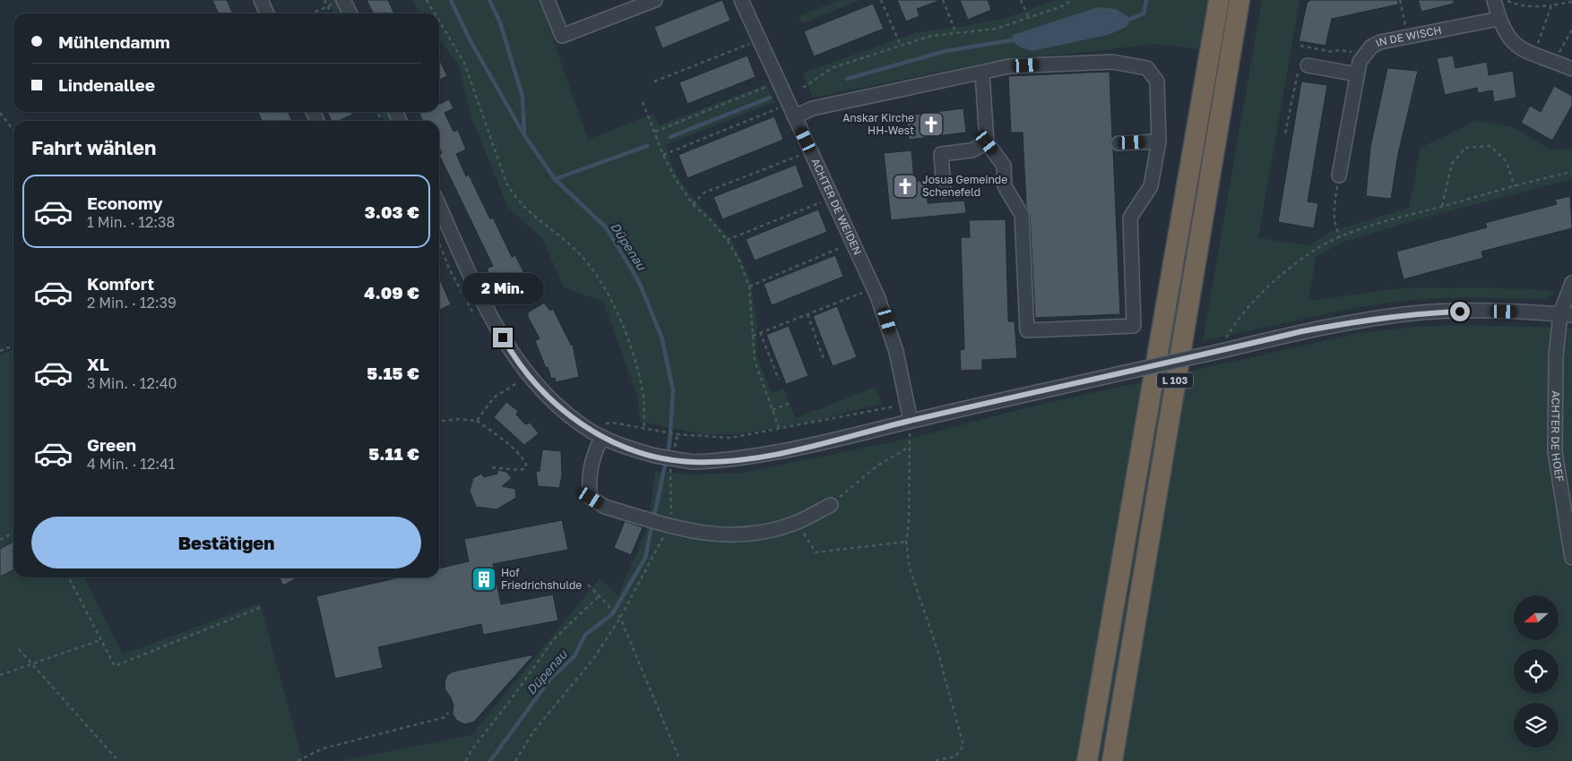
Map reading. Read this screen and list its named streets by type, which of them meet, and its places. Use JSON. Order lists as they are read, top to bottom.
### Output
{
  "streets": {
    "highway": ["L 103"],
    "street": ["IN DE WISCH", "ACHTER DE WEIDEN", "ACHTER DE HOEF"]
  },
  "water": ["Düpenau"],
  "places": {
    "church": ["Anskar Kirche HH-West", "Josua Gemeinde Schenefeld"],
    "building": ["Hof Friedrichshulde"]
  },
  "north": "left",
  "page": {
    "banner": ["Mühlendamm", "Lindenallee"],
    "heading": "Fahrt wählen",
    "list": [
      {
        "name": "Economy",
        "note": "1 Min. · 12:38",
        "value": "3.03 €"
      },
      {
        "name": "Komfort",
        "note": "2 Min. · 12:39",
        "value": "4.09 €"
      },
      {
        "name": "XL",
        "note": "3 Min. · 12:40",
        "value": "5.15 €"
      },
      {
        "name": "Green",
        "note": "4 Min. · 12:41",
        "value": "5.11 €"
      }
    ],
    "bubble": "2 Min.",
    "buttons": "Bestätigen"
  }
}
